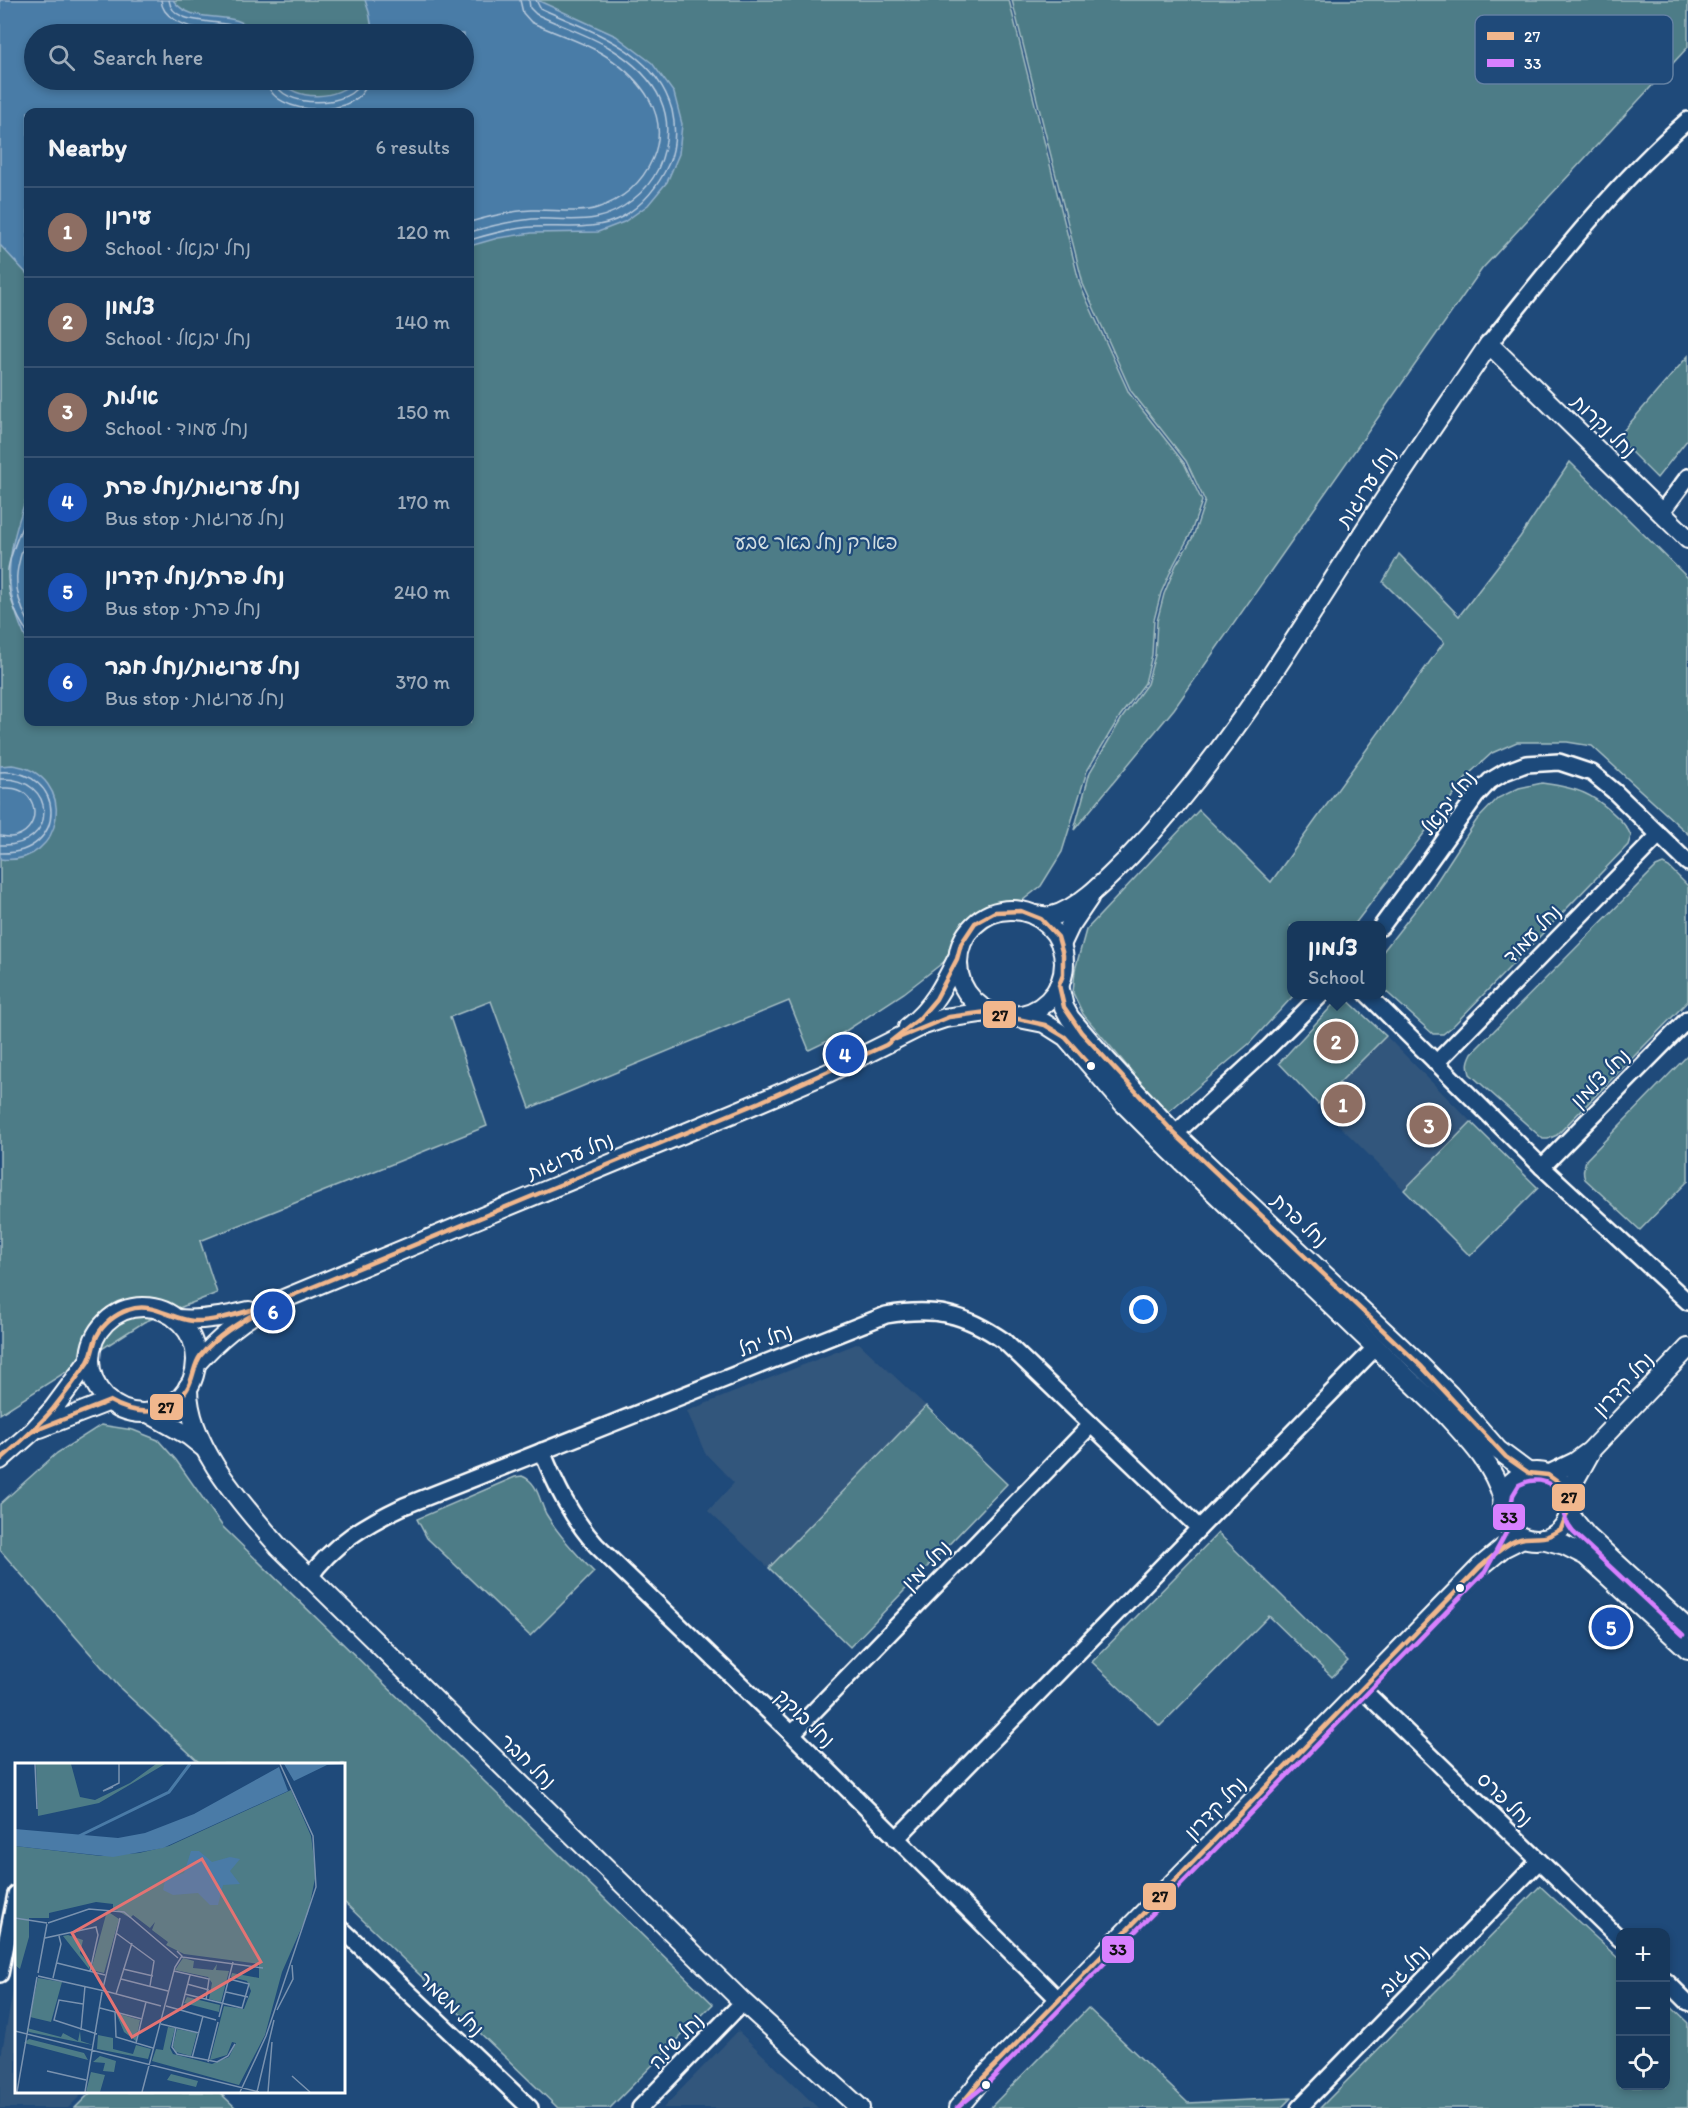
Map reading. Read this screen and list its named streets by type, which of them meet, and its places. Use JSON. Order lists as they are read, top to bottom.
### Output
{
  "streets": {
    "street": [
      "נחל נקרות",
      "נחל ערוגות",
      "נחל יבנאל",
      "נחל עמוד",
      "נחל צלמון",
      "נחל פרת",
      "נחל יהל",
      "נחל קדרון",
      "נחל ימין",
      "נחל בוקק",
      "נחל חבר",
      "נחל פרס",
      "נחל גוב",
      "נחל משמר",
      "נחל שילה"
    ]
  },
  "crossings": [
    ["נחל נקרות", "נחל ערוגות"],
    ["נחל ערוגות", "נחל פרת"],
    ["נחל ערוגות", "נחל חבר"],
    ["נחל יבנאל", "נחל עמוד"],
    ["נחל פרת", "נחל קדרון"],
    ["נחל יהל", "נחל ימין"],
    ["נחל יהל", "נחל בוקק"],
    ["נחל יהל", "נחל חבר"],
    ["נחל קדרון", "נחל בוקק"],
    ["נחל קדרון", "נחל פרס"],
    ["נחל ימין", "נחל בוקק"],
    ["נחל חבר", "נחל שילה"],
    ["נחל פרס", "נחל גוב"]
  ],
  "parks": ["פארק נחל באר שבע"],
  "lines": ["transit line 27", "transit line 33"],
  "legend": ["27", "33"],
  "page": {
    "search": "Search here",
    "heading": ["Nearby", "6 results"],
    "list": [
      {
        "mark": "1",
        "name": "עירון",
        "note": "School · נחל יבנאל",
        "value": "120 m"
      },
      {
        "mark": "2",
        "name": "צלמון",
        "note": "School · נחל יבנאל",
        "value": "140 m"
      },
      {
        "mark": "3",
        "name": "אילות",
        "note": "School · נחל עמוד",
        "value": "150 m"
      },
      {
        "mark": "4",
        "name": "נחל ערוגות/נחל פרת",
        "note": "Bus stop · נחל ערוגות",
        "value": "170 m"
      },
      {
        "mark": "5",
        "name": "נחל פרת/נחל קדרון",
        "note": "Bus stop · נחל פרת",
        "value": "240 m"
      },
      {
        "mark": "6",
        "name": "נחל ערוגות/נחל חבר",
        "note": "Bus stop · נחל ערוגות",
        "value": "370 m"
      }
    ],
    "popup": ["צלמון", "School"],
    "pins": [
      "2",
      "4",
      "1",
      "3",
      "6",
      "5"
    ],
    "map_buttons": ["+", "−"]
  }
}
